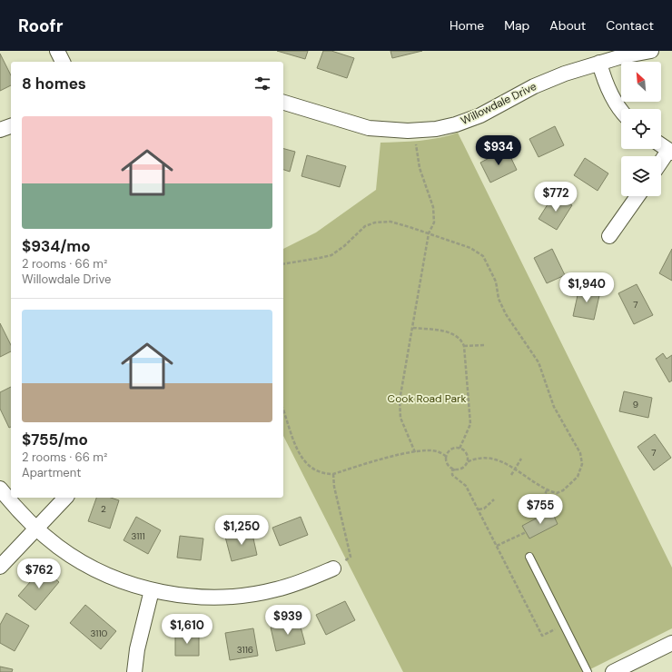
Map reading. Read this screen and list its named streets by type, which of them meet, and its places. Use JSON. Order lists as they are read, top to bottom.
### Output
{
  "streets": {
    "street": ["Willowdale Drive"]
  },
  "parks": ["Cook Road Park"],
  "house_numbers": [
    "7",
    "9",
    "7",
    "2",
    "3111",
    "3110",
    "3116"
  ],
  "north": "top left",
  "page": {
    "header": "Roofr",
    "nav": [
      "Home",
      "Map",
      "About",
      "Contact"
    ],
    "heading": "8 homes",
    "list": [
      {
        "name": "$934/mo",
        "note": "2 rooms · 66 m² · Willowdale Drive"
      },
      {
        "name": "$755/mo",
        "note": "2 rooms · 66 m² · Apartment"
      }
    ],
    "price": [
      "$934",
      "$772",
      "$1,940",
      "$755",
      "$1,250",
      "$762",
      "$939",
      "$1,610"
    ]
  }
}
